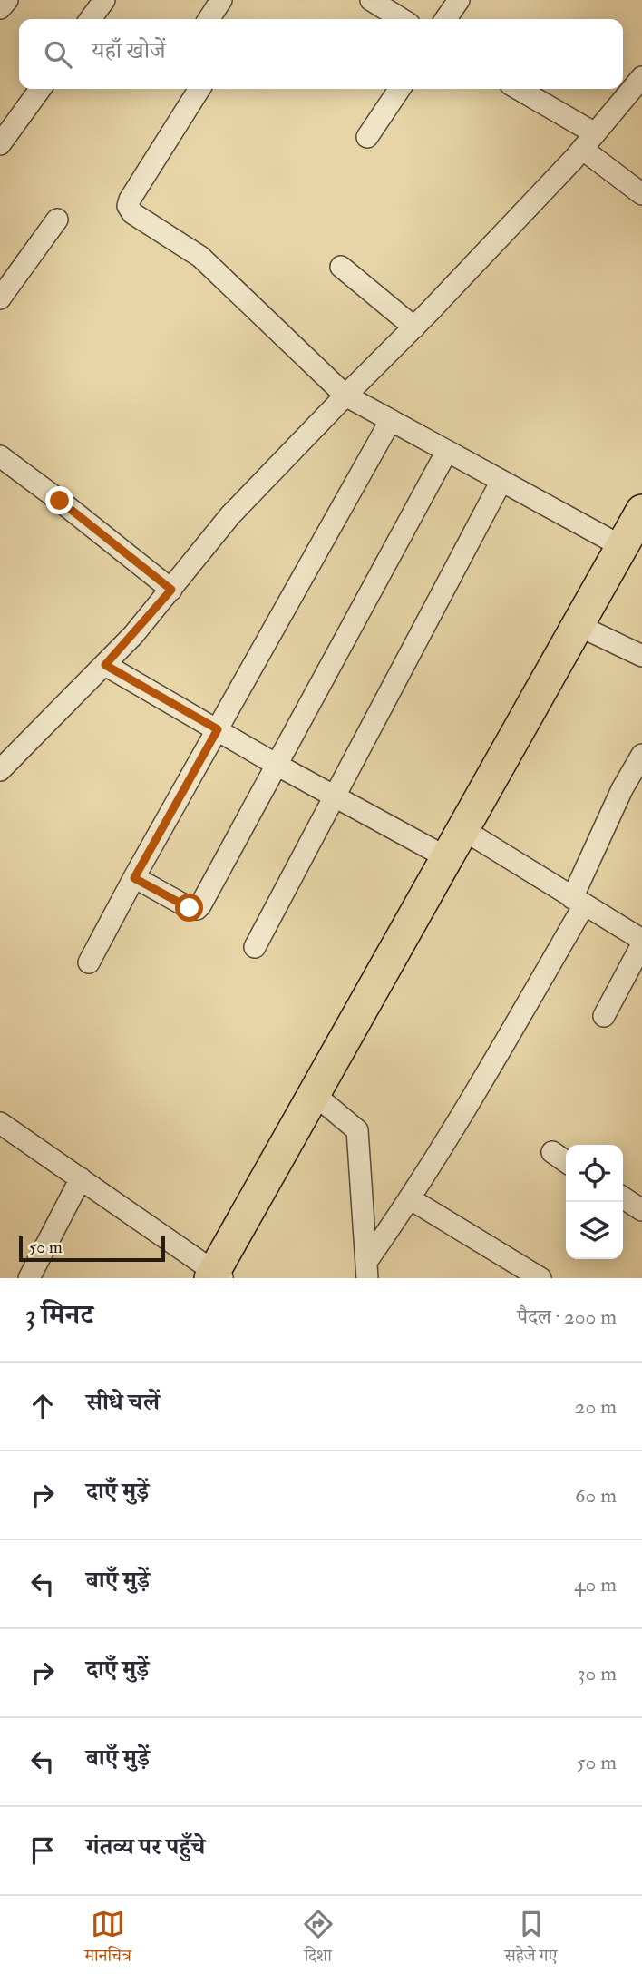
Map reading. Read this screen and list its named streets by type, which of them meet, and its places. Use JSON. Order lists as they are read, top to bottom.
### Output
{
  "scale_bar": "50 m",
  "page": {
    "search": "यहाँ खोजें",
    "scale": "50 m",
    "heading": ["3 मिनट", "पैदल · 200 m"],
    "list": [
      ["सीधे चलें", "20 m"],
      ["दाएँ मुड़ें", "60 m"],
      ["बाएँ मुड़ें", "40 m"],
      ["दाएँ मुड़ें", "30 m"],
      ["बाएँ मुड़ें", "50 m"],
      "गंतव्य पर पहुँचे"
    ],
    "nav": ["मानचित्र", "दिशा", "सहेजे गए"]
  }
}
